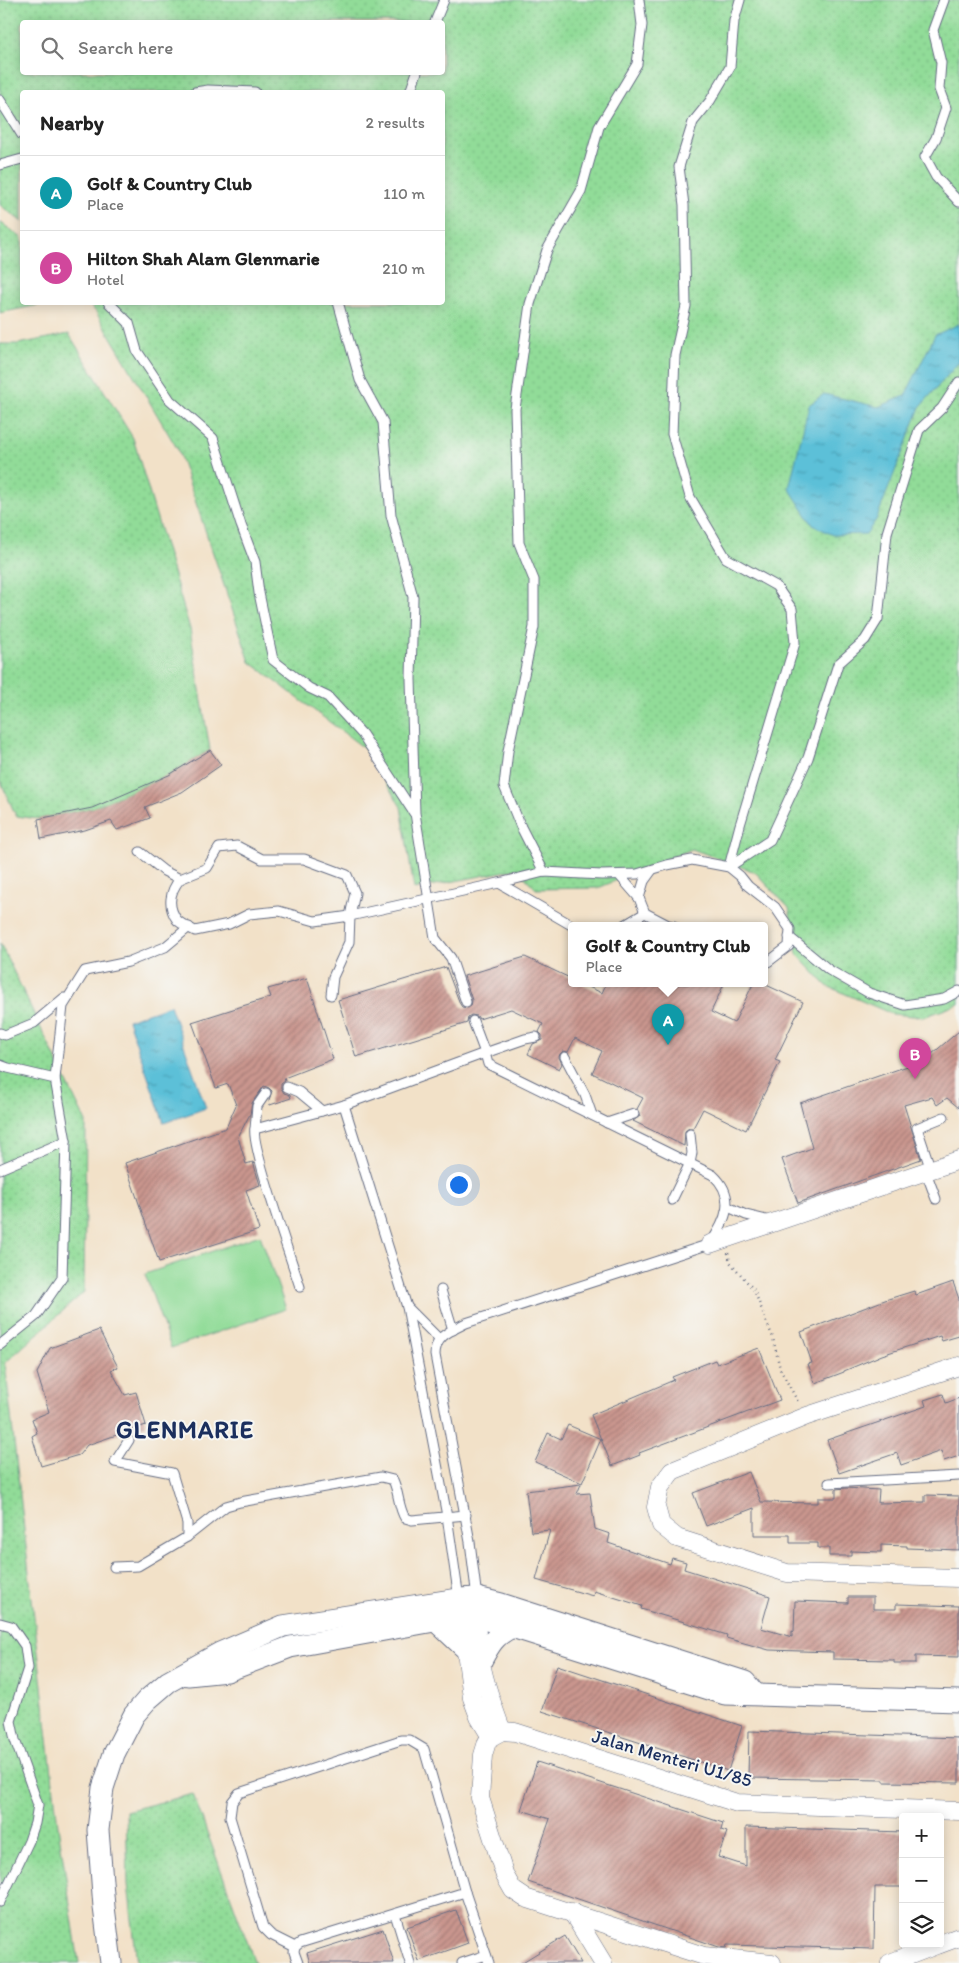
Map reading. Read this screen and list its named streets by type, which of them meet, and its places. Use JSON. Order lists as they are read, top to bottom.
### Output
{
  "streets": {
    "street": ["Jalan Menteri U1/85"]
  },
  "districts": ["GLENMARIE"],
  "page": {
    "search": "Search here",
    "heading": ["Nearby", "2 results"],
    "list": [
      {
        "mark": "A",
        "name": "Golf & Country Club",
        "note": "Place",
        "value": "110 m"
      },
      {
        "mark": "B",
        "name": "Hilton Shah Alam Glenmarie",
        "note": "Hotel",
        "value": "210 m"
      }
    ],
    "popup": ["Golf & Country Club", "Place"],
    "pins": ["A", "B"],
    "map_buttons": ["+", "−"]
  }
}
